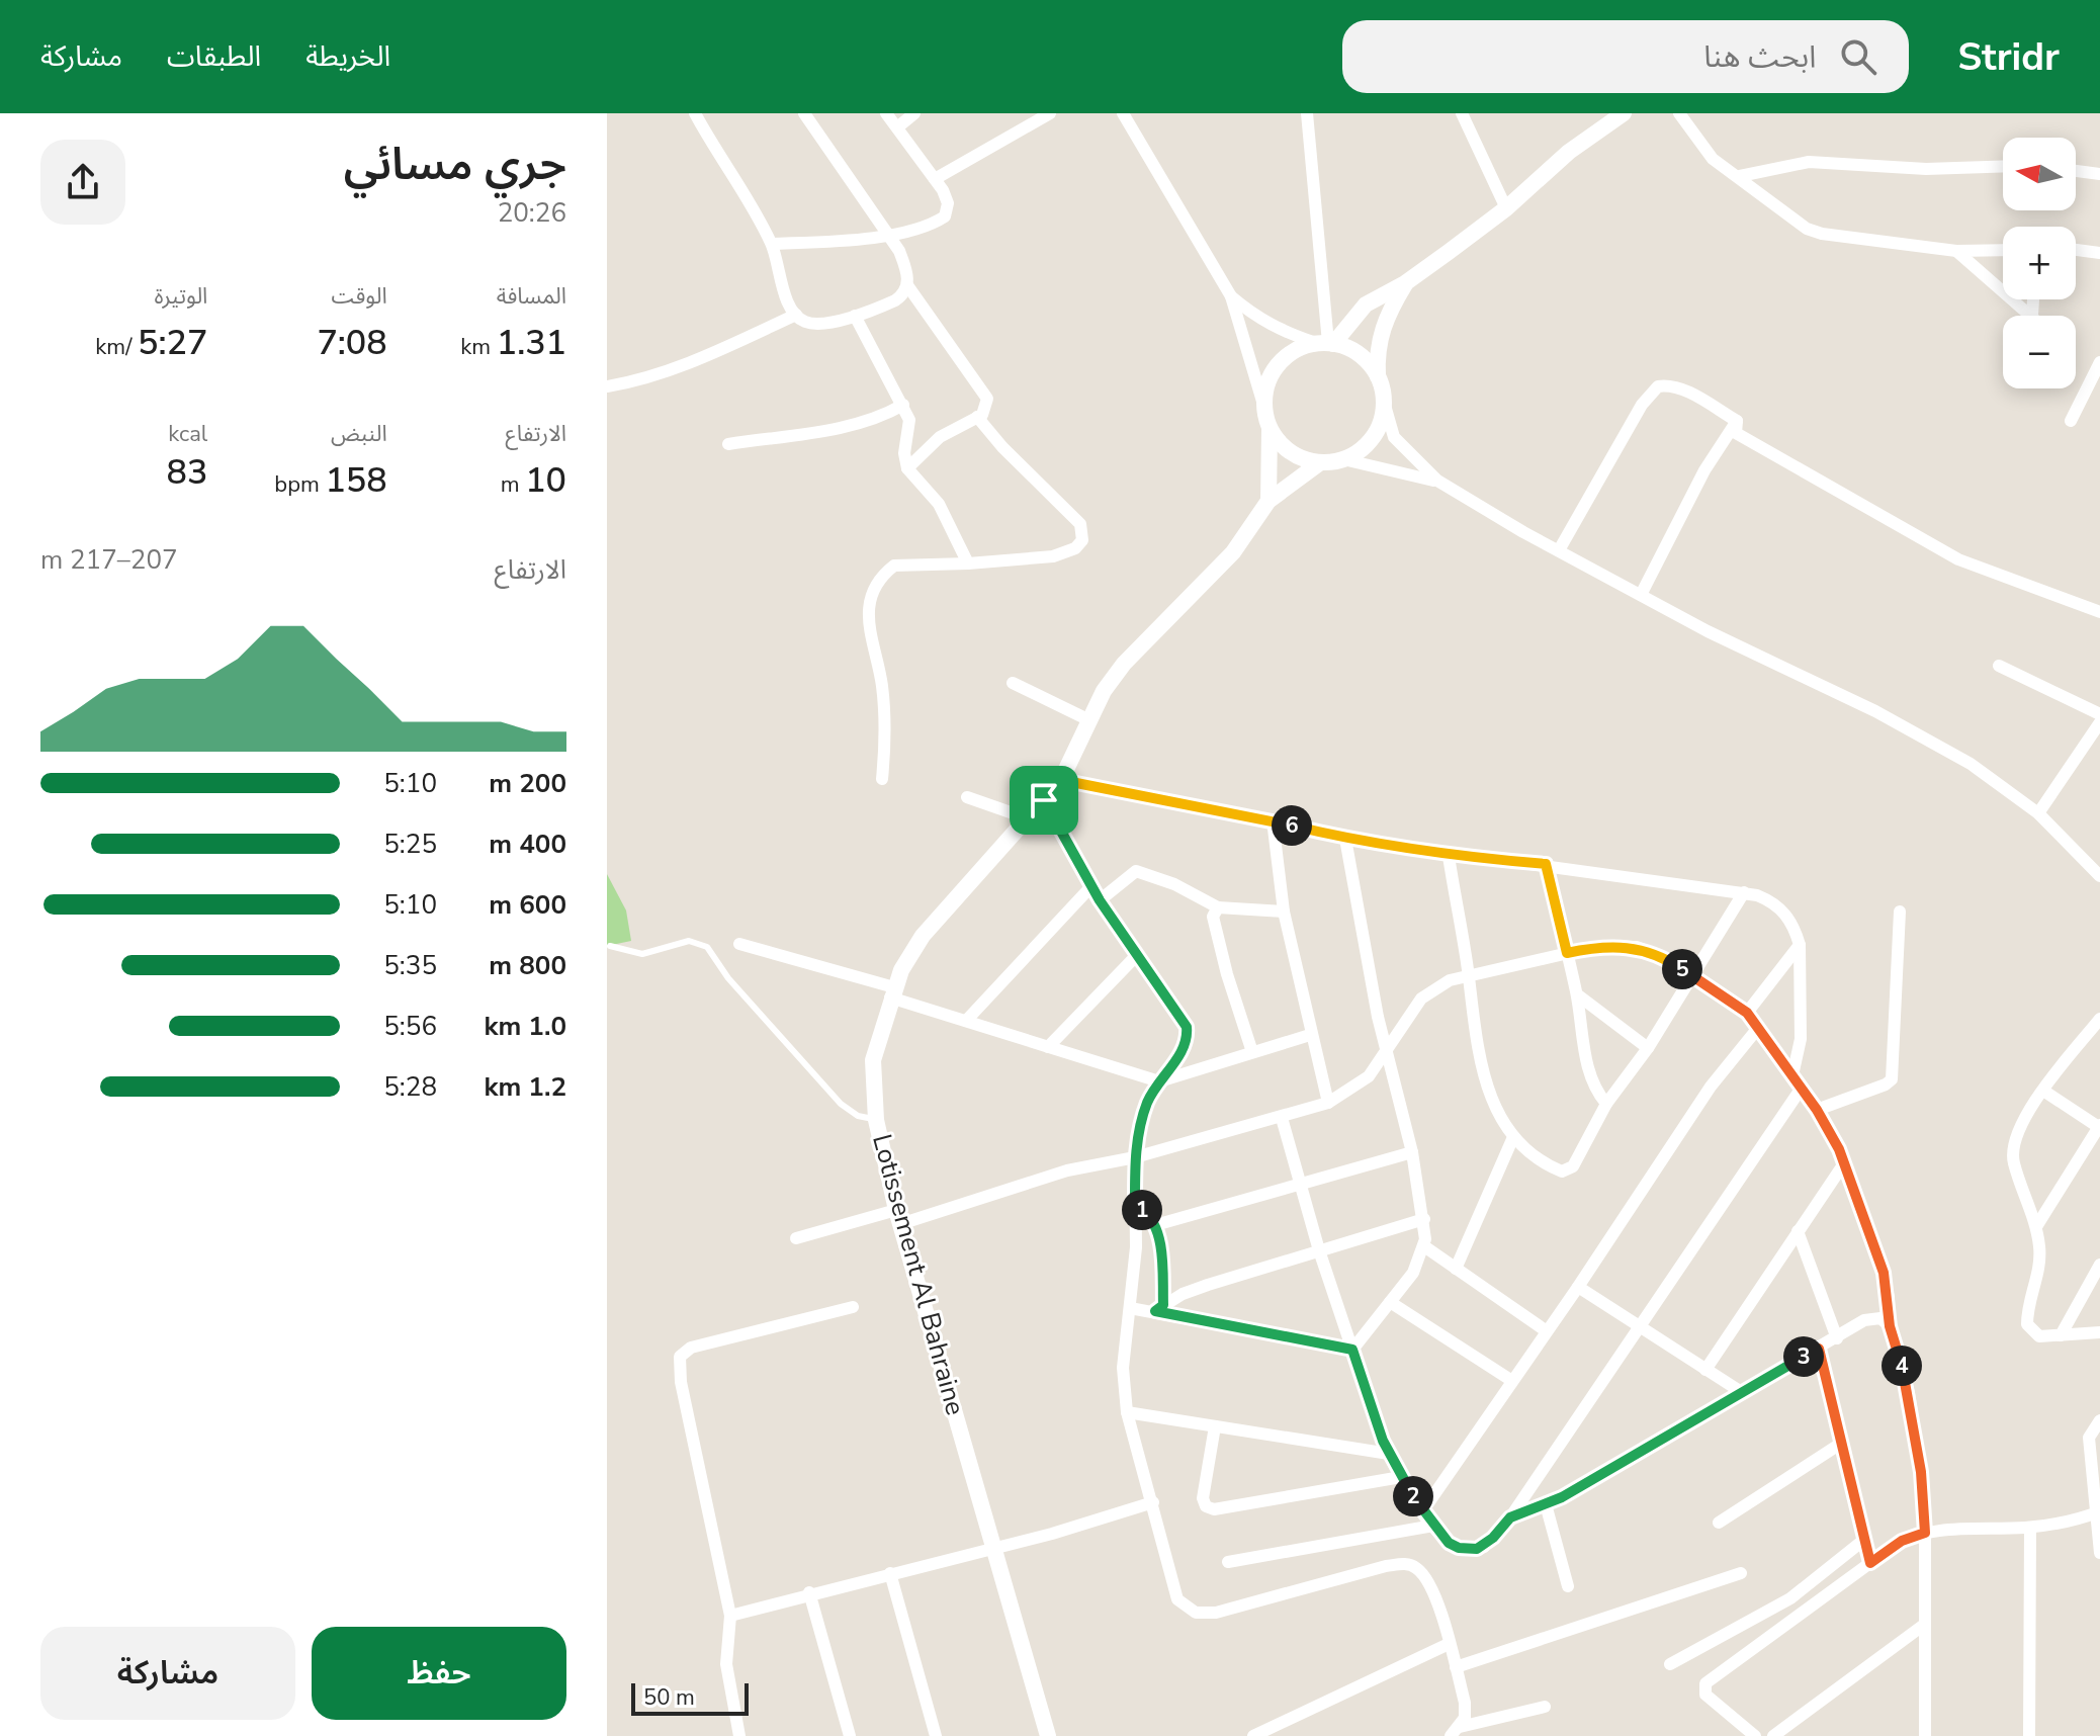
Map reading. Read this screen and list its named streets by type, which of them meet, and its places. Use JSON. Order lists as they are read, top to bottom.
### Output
{
  "streets": {
    "street": ["Lotissement Al Bahraine"]
  },
  "scale_bar": "50 m",
  "north": "left",
  "page": {
    "header": "Stridr",
    "search": "ابحث هنا",
    "nav": ["الخريطة", "الطبقات", "مشاركة"],
    "heading": ["جري مسائي", "20:26"],
    "map_buttons": ["+", "−"],
    "stats": [
      ["المسافة", "1.31 km"],
      ["الوقت", "7:08"],
      ["الوتيرة", "5:27 /km"],
      ["الارتفاع", "10 m"],
      ["النبض", "158 bpm"],
      ["kcal", "83"]
    ],
    "chart": ["الارتفاع", "207–217 m"],
    "list": [
      {
        "name": "200 m",
        "note": "5:10"
      },
      {
        "name": "400 m",
        "note": "5:25"
      },
      {
        "name": "600 m",
        "note": "5:10"
      },
      {
        "name": "800 m",
        "note": "5:35"
      },
      {
        "name": "1.0 km",
        "note": "5:56"
      },
      {
        "name": "1.2 km",
        "note": "5:28"
      }
    ],
    "pins": [
      "6",
      "5",
      "1",
      "3",
      "4",
      "2"
    ],
    "buttons": ["حفظ", "مشاركة"],
    "scale": "50 m"
  }
}
